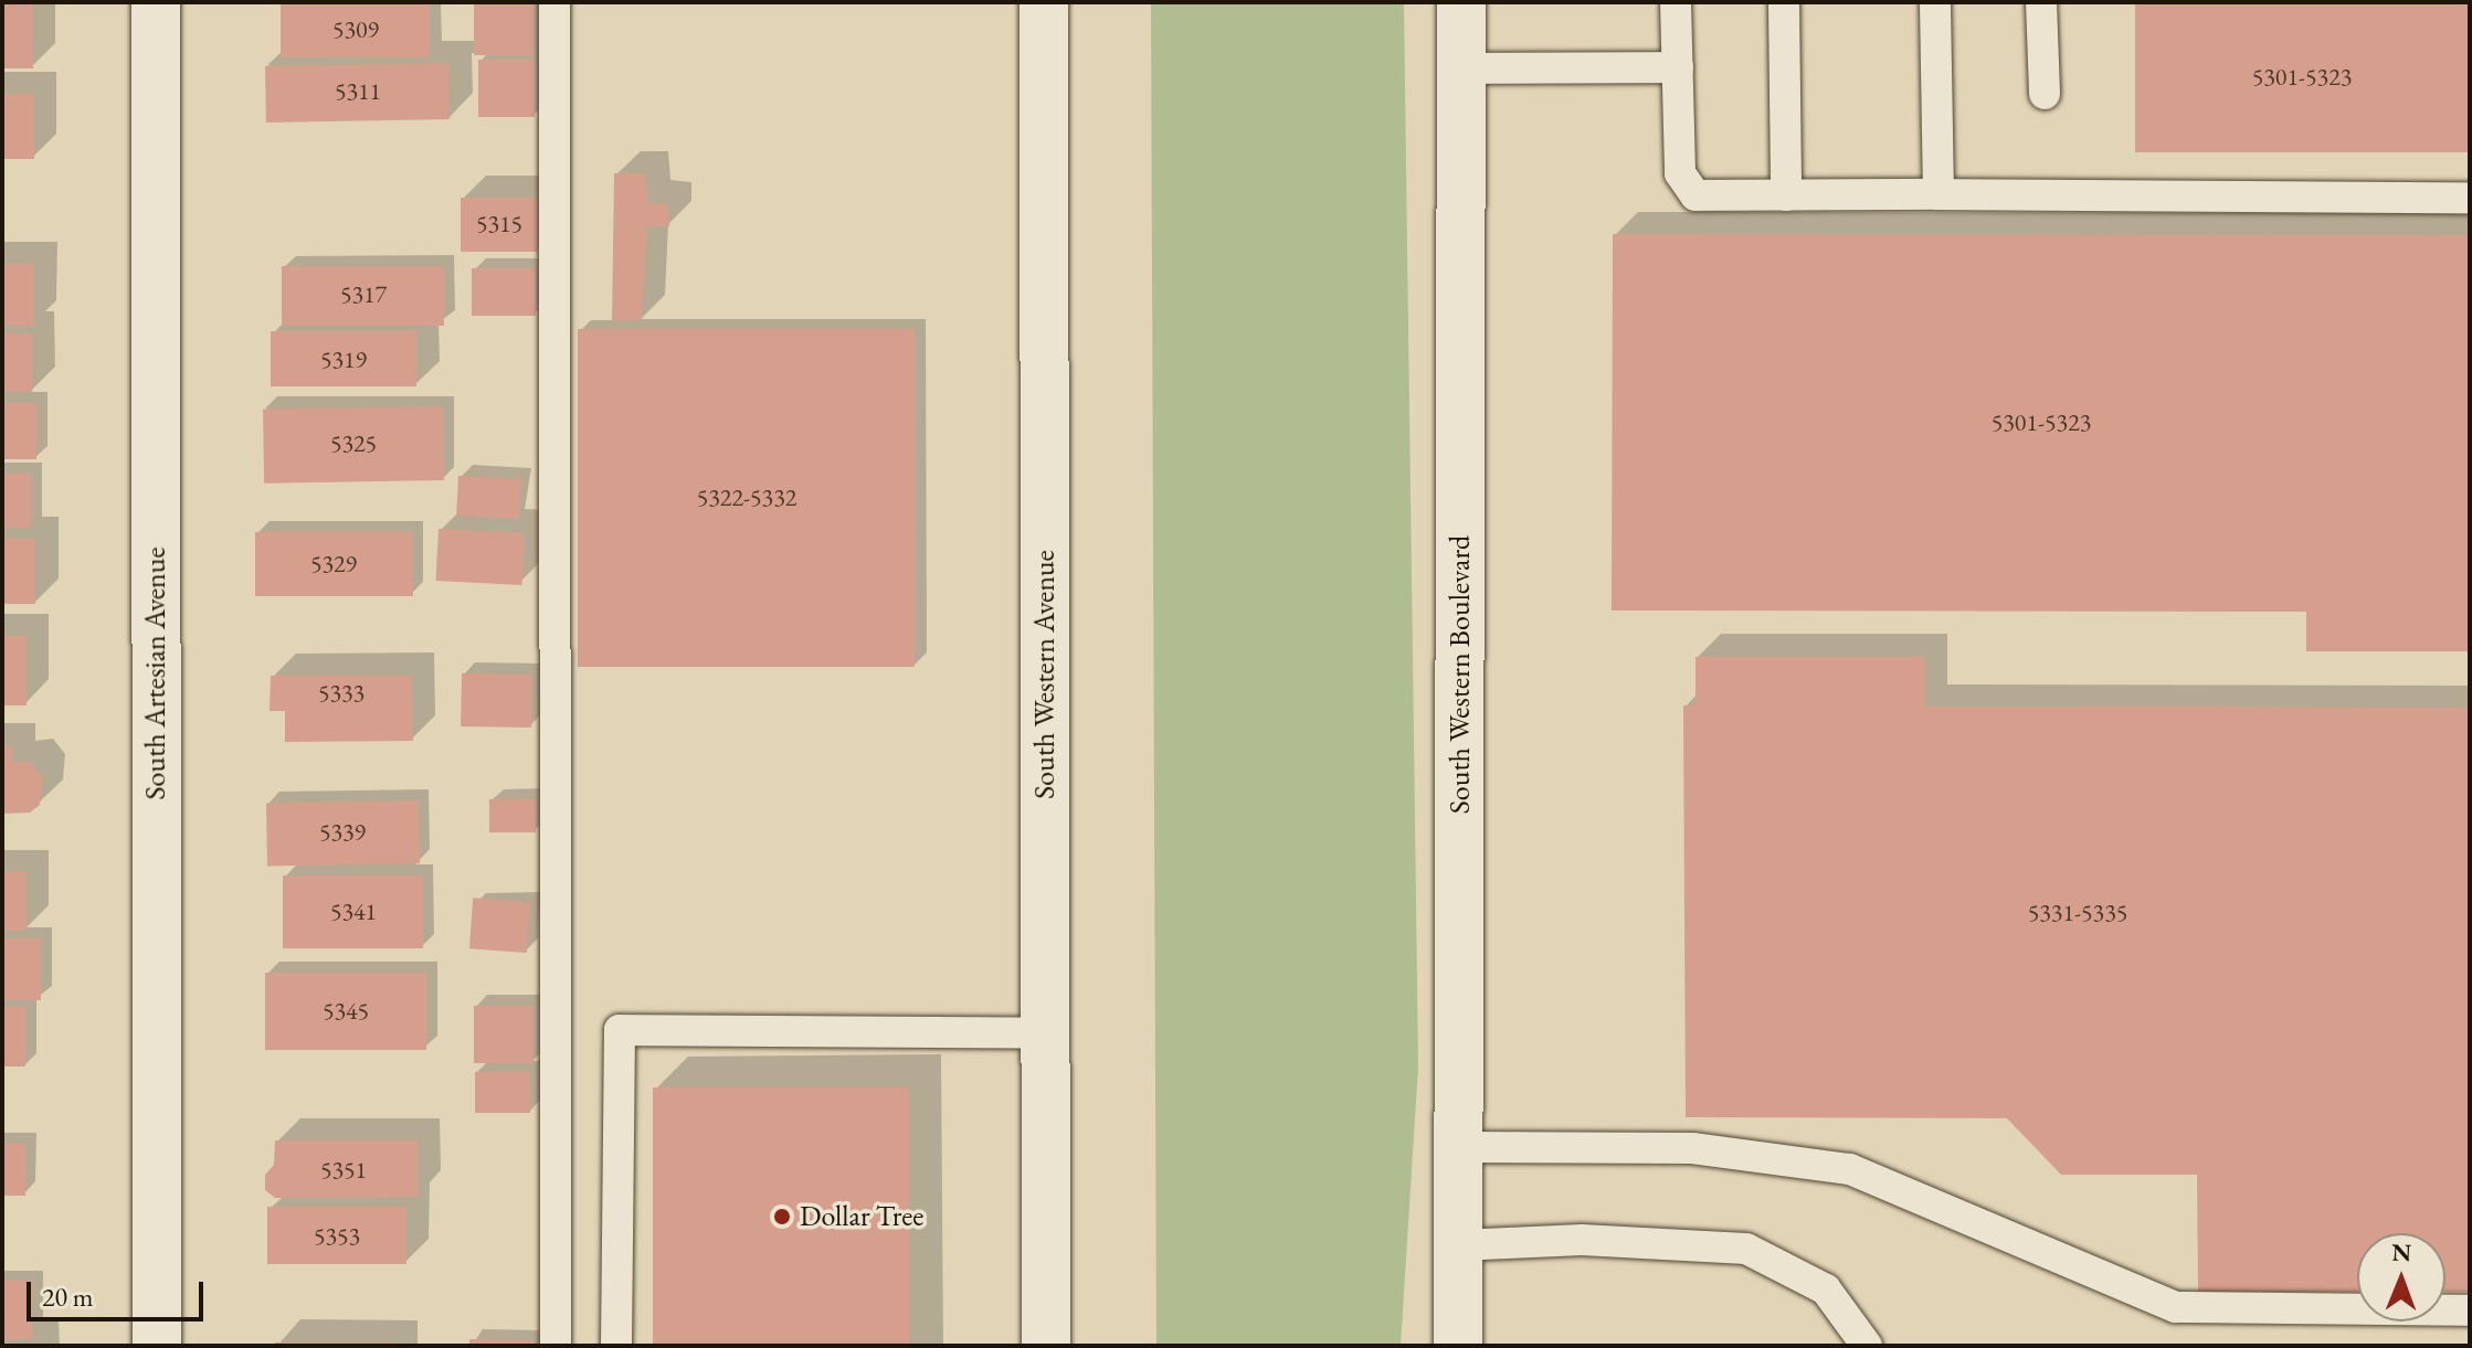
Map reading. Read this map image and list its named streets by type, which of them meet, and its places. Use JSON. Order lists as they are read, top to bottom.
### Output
{
  "streets": {
    "street": ["South Artesian Avenue", "South Western Avenue", "South Western Boulevard"]
  },
  "places": ["Dollar Tree"],
  "house_numbers": [
    "5309",
    "5301-5323",
    "5311",
    "5315",
    "5317",
    "5319",
    "5301-5323",
    "5325",
    "5322-5332",
    "5329",
    "5333",
    "5339",
    "5341",
    "5331-5335",
    "5345",
    "5351",
    "5353"
  ],
  "scale_bar": "20 m",
  "north": "top"
}
